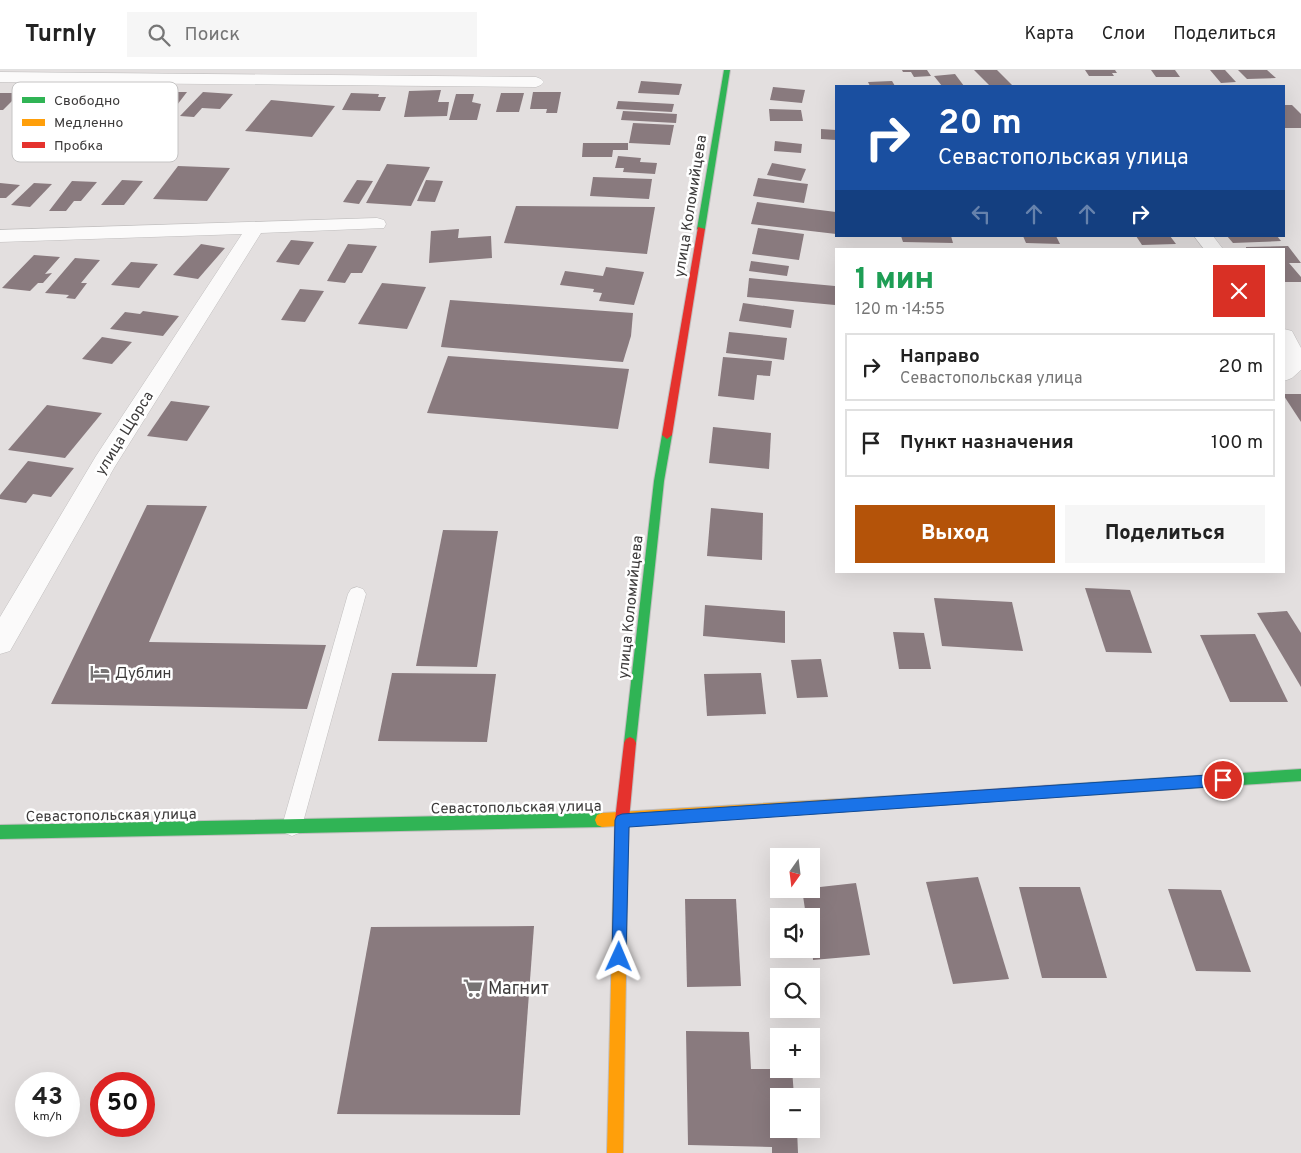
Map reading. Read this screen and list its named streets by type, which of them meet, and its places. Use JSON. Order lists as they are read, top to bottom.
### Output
{
  "streets": {
    "main road": ["улица Коломийцева", "Севастопольская улица"],
    "street": ["улица Щорса"]
  },
  "crossings": [
    ["улица Коломийцева", "Севастопольская улица"]
  ],
  "places": {
    "hotel": ["Дублин"],
    "supermarket": ["Магнит"]
  },
  "legend": ["Свободно", "Медленно", "Пробка"],
  "north": "bottom",
  "page": {
    "header": "Turnly",
    "search": "Поиск",
    "nav": ["Карта", "Слои", "Поделиться"],
    "turn": ["20 m", "Севастопольская улица"],
    "heading": ["1 мин", "120 m · 14:55"],
    "list": [
      {
        "name": "Направо",
        "note": "Севастопольская улица",
        "value": "20 m"
      },
      {
        "name": "Пункт назначения",
        "value": "100 m"
      }
    ],
    "buttons": ["Выход", "Поделиться"],
    "map_buttons": ["+", "−"],
    "speed": "43 km/h",
    "limit": "50"
  }
}
